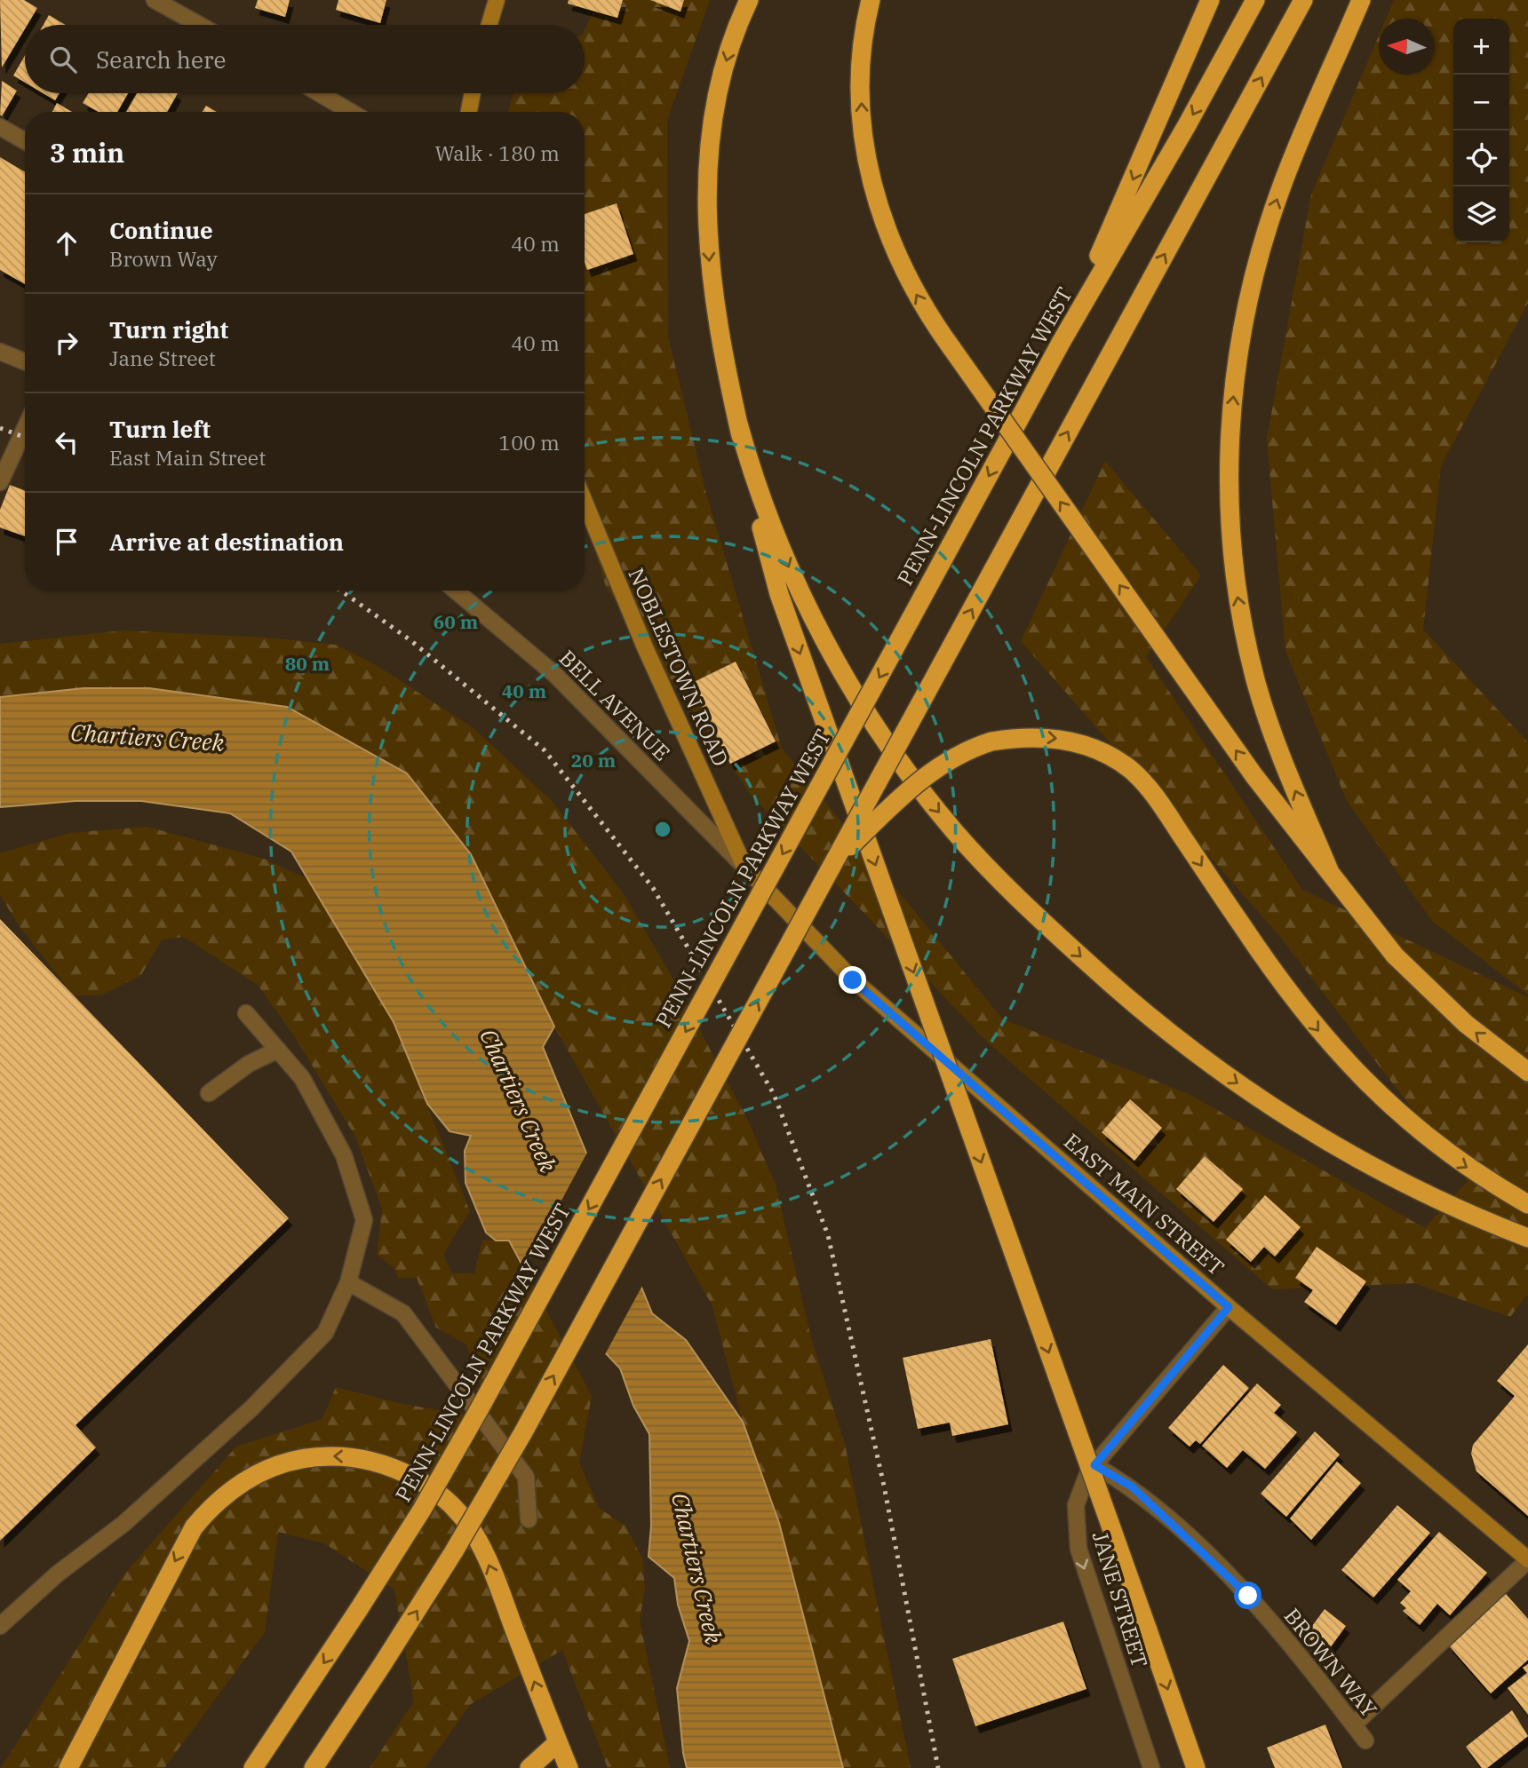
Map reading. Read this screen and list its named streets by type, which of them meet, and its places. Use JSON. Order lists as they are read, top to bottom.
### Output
{
  "streets": {
    "highway": ["PENN-LINCOLN PARKWAY WEST"],
    "main road": ["NOBLESTOWN ROAD", "EAST MAIN STREET"],
    "street": ["BELL AVENUE", "JANE STREET", "BROWN WAY"]
  },
  "crossings": [
    ["NOBLESTOWN ROAD", "BELL AVENUE"],
    ["NOBLESTOWN ROAD", "EAST MAIN STREET"],
    ["BELL AVENUE", "EAST MAIN STREET"],
    ["EAST MAIN STREET", "JANE STREET"],
    ["JANE STREET", "BROWN WAY"]
  ],
  "one_way": ["JANE STREET"],
  "water": ["Chartiers Creek"],
  "north": "left",
  "page": {
    "map_buttons": ["+", "−"],
    "search": "Search here",
    "heading": ["3 min", "Walk · 180 m"],
    "list": [
      ["Continue", "Brown Way", "40 m"],
      ["Turn right", "Jane Street", "40 m"],
      ["Turn left", "East Main Street", "100 m"],
      "Arrive at destination"
    ]
  },
  "rings": [
    "60 m",
    "80 m",
    "40 m",
    "20 m"
  ]
}
